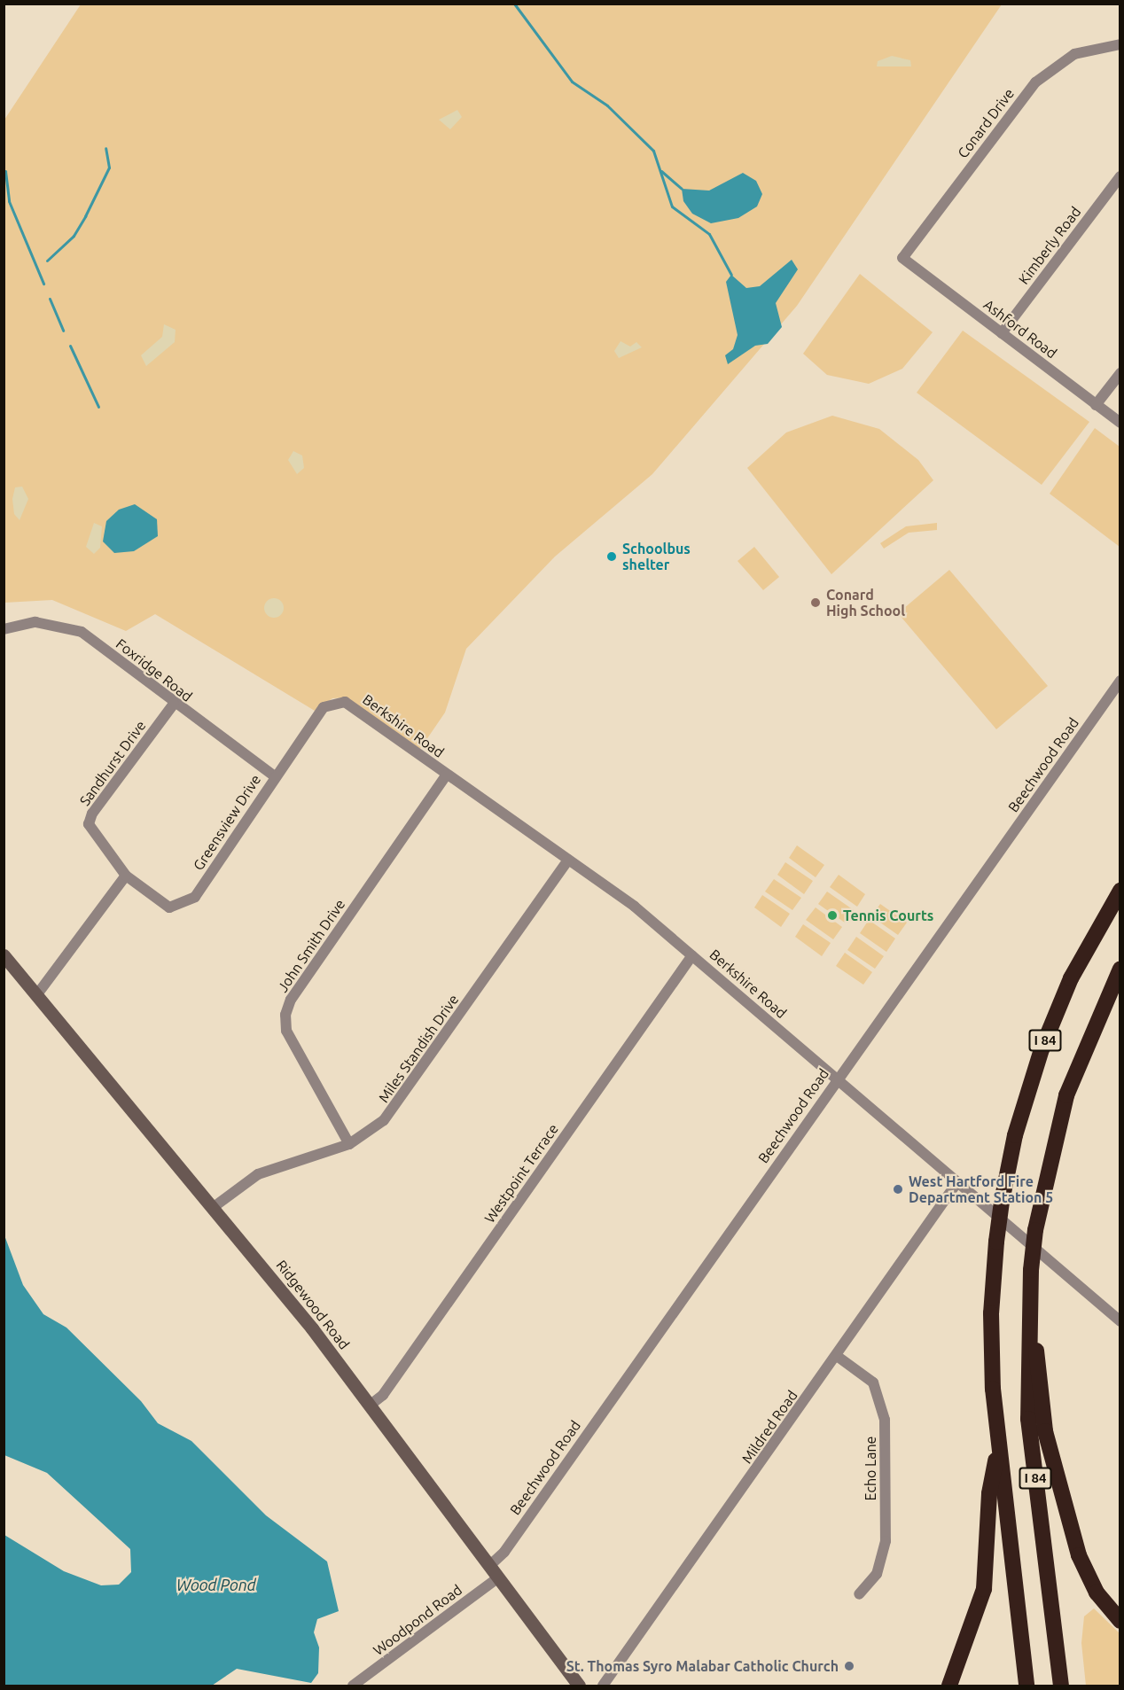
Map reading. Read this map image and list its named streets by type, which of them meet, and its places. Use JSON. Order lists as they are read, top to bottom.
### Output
{
  "streets": {
    "highway": ["I 84"],
    "main road": ["Ridgewood Road"],
    "street": [
      "Conard Drive",
      "Kimberly Road",
      "Ashford Road",
      "Foxridge Road",
      "Berkshire Road",
      "Sandhurst Drive",
      "Beechwood Road",
      "Greensview Drive",
      "John Smith Drive",
      "Miles Standish Drive",
      "Westpoint Terrace",
      "Mildred Road",
      "Echo Lane",
      "Woodpond Road"
    ]
  },
  "crossings": [
    ["Conard Drive", "Ashford Road"],
    ["Kimberly Road", "Ashford Road"],
    ["Foxridge Road", "Sandhurst Drive"],
    ["Foxridge Road", "Greensview Drive"],
    ["Berkshire Road", "Beechwood Road"],
    ["Berkshire Road", "Greensview Drive"],
    ["Berkshire Road", "John Smith Drive"],
    ["Berkshire Road", "Miles Standish Drive"],
    ["Berkshire Road", "Westpoint Terrace"],
    ["Berkshire Road", "Mildred Road"],
    ["Sandhurst Drive", "Greensview Drive"],
    ["Beechwood Road", "Ridgewood Road"],
    ["John Smith Drive", "Miles Standish Drive"],
    ["Miles Standish Drive", "Ridgewood Road"],
    ["Westpoint Terrace", "Ridgewood Road"],
    ["Ridgewood Road", "Woodpond Road"],
    ["Mildred Road", "Echo Lane"]
  ],
  "water": ["Wood Pond"],
  "places": [
    "Schoolbus shelter",
    "Conard High School",
    "Tennis Courts",
    "West Hartford Fire Department Station 5",
    "St. Thomas Syro Malabar Catholic Church"
  ]
}
